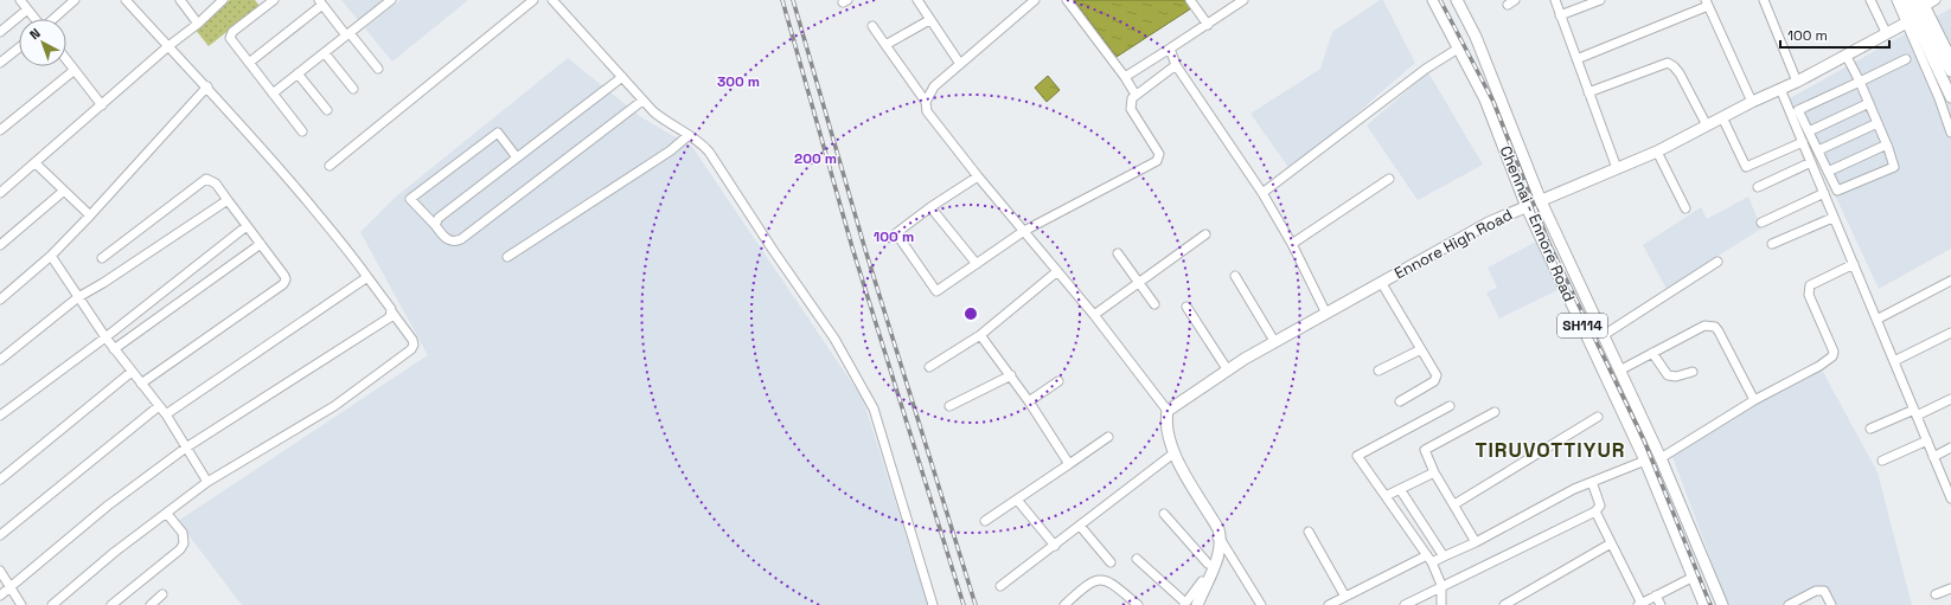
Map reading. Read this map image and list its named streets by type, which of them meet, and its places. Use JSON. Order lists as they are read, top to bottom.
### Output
{
  "streets": {
    "main road": ["Chennai - Ennore Road", "Ennore High Road", "SH114"]
  },
  "crossings": [
    ["Chennai - Ennore Road", "Ennore High Road"]
  ],
  "districts": ["TIRUVOTTIYUR"],
  "scale_bar": "100 m",
  "north": "top left",
  "rings": ["300 m", "200 m", "100 m"]
}
